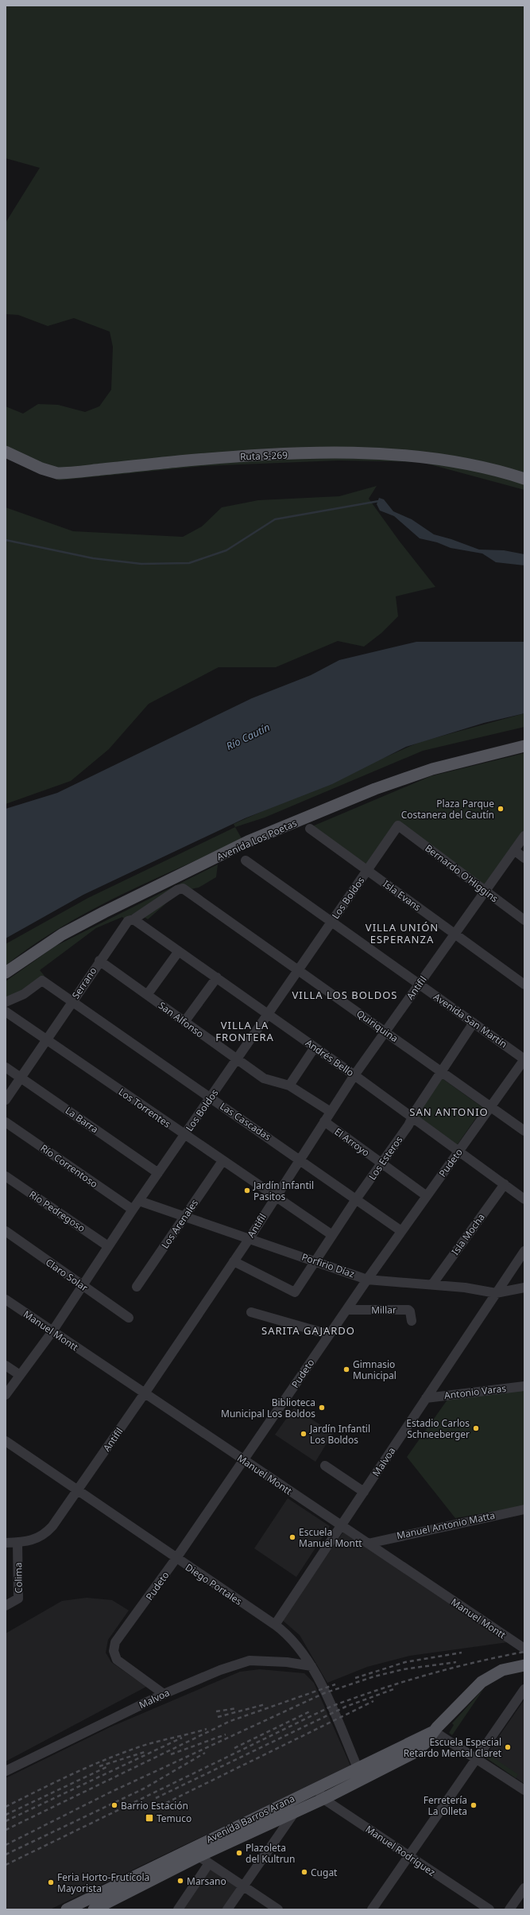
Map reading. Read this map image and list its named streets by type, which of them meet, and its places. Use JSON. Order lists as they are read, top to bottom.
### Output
{
  "streets": {
    "main road": ["Ruta S-269", "Avenida Los Poetas", "Avenida Barros Arana"],
    "street": [
      "Bernardo O'Higgins",
      "Isla Evans",
      "Los Boldos",
      "Serrano",
      "Antifil",
      "San Alfonso",
      "Avenida San Martín",
      "Quiriquina",
      "Andrés Bello",
      "Los Torrentes",
      "La Barra",
      "Las Cascadas",
      "El Arroyo",
      "Los Esteros",
      "Pudeto",
      "Río Correntoso",
      "Río Pedregoso",
      "Los Arenales",
      "Isla Mocha",
      "Porfirio Díaz",
      "Claro Solar",
      "Millar",
      "Manuel Montt",
      "Antonio Varas",
      "Malvoa",
      "Manuel Antonio Matta",
      "Colima",
      "Diego Portales",
      "Manuel Rodríguez"
    ]
  },
  "crossings": [
    ["Bernardo O'Higgins", "Los Boldos"],
    ["Bernardo O'Higgins", "Antifil"],
    ["Isla Evans", "Los Boldos"],
    ["Isla Evans", "Antifil"],
    ["Los Boldos", "San Alfonso"],
    ["Los Boldos", "Avenida San Martín"],
    ["Los Boldos", "Quiriquina"],
    ["Los Boldos", "Andrés Bello"],
    ["Los Boldos", "Los Torrentes"],
    ["Los Boldos", "La Barra"],
    ["Los Boldos", "Las Cascadas"],
    ["Los Boldos", "Río Correntoso"],
    ["Los Boldos", "Río Pedregoso"],
    ["Los Boldos", "Porfirio Díaz"],
    ["Los Boldos", "Claro Solar"],
    ["Los Boldos", "Manuel Montt"],
    ["Serrano", "San Alfonso"],
    ["Serrano", "Quiriquina"],
    ["Serrano", "Andrés Bello"],
    ["Serrano", "Los Torrentes"],
    ["Serrano", "La Barra"],
    ["Serrano", "Las Cascadas"],
    ["Antifil", "San Alfonso"],
    ["Antifil", "Avenida San Martín"],
    ["Antifil", "Quiriquina"],
    ["Antifil", "Andrés Bello"],
    ["Antifil", "Los Torrentes"],
    ["Antifil", "Las Cascadas"],
    ["Antifil", "El Arroyo"],
    ["Antifil", "Los Esteros"],
    ["Antifil", "Porfirio Díaz"],
    ["Antifil", "Manuel Montt"],
    ["Antifil", "Colima"],
    ["Antifil", "Diego Portales"],
    ["Avenida San Martín", "Los Esteros"],
    ["Avenida San Martín", "Pudeto"],
    ["Quiriquina", "Los Esteros"],
    ["Quiriquina", "Pudeto"],
    ["Andrés Bello", "Los Esteros"],
    ["Andrés Bello", "Pudeto"],
    ["Andrés Bello", "Isla Mocha"],
    ["Los Torrentes", "Los Esteros"],
    ["Los Torrentes", "Los Arenales"],
    ["Las Cascadas", "Los Esteros"],
    ["Las Cascadas", "Pudeto"],
    ["El Arroyo", "Los Esteros"],
    ["El Arroyo", "Pudeto"],
    ["Los Esteros", "Porfirio Díaz"],
    ["Pudeto", "Porfirio Díaz"],
    ["Pudeto", "Millar"],
    ["Pudeto", "Manuel Montt"],
    ["Pudeto", "Malvoa"],
    ["Pudeto", "Diego Portales"],
    ["Los Arenales", "Porfirio Díaz"],
    ["Isla Mocha", "Porfirio Díaz"],
    ["Porfirio Díaz", "Malvoa"],
    ["Manuel Montt", "Malvoa"],
    ["Manuel Montt", "Manuel Antonio Matta"],
    ["Antonio Varas", "Malvoa"],
    ["Malvoa", "Diego Portales"],
    ["Diego Portales", "Avenida Barros Arana"],
    ["Avenida Barros Arana", "Manuel Rodríguez"]
  ],
  "districts": [
    "VILLA UNIÓN ESPERANZA",
    "VILLA LOS BOLDOS",
    "VILLA LA FRONTERA",
    "SAN ANTONIO",
    "SARITA GAJARDO"
  ],
  "water": ["Río Cautín"],
  "places": {
    "other": [
      "Plaza Parque Costanera del Cautín",
      "Jardín Infantil Pasitos",
      "Gimnasio Municipal",
      "Biblioteca Municipal Los Boldos",
      "Estadio Carlos Schneeberger",
      "Jardín Infantil Los Boldos",
      "Escuela Manuel Montt",
      "Escuela Especial Retardo Mental Claret",
      "Barrio Estación",
      "Ferretería La Olleta",
      "Plazoleta del Kultrun",
      "Cugat",
      "Marsano",
      "Feria Horto-Frutícola Mayorista"
    ],
    "transit": ["Temuco"]
  }
}
